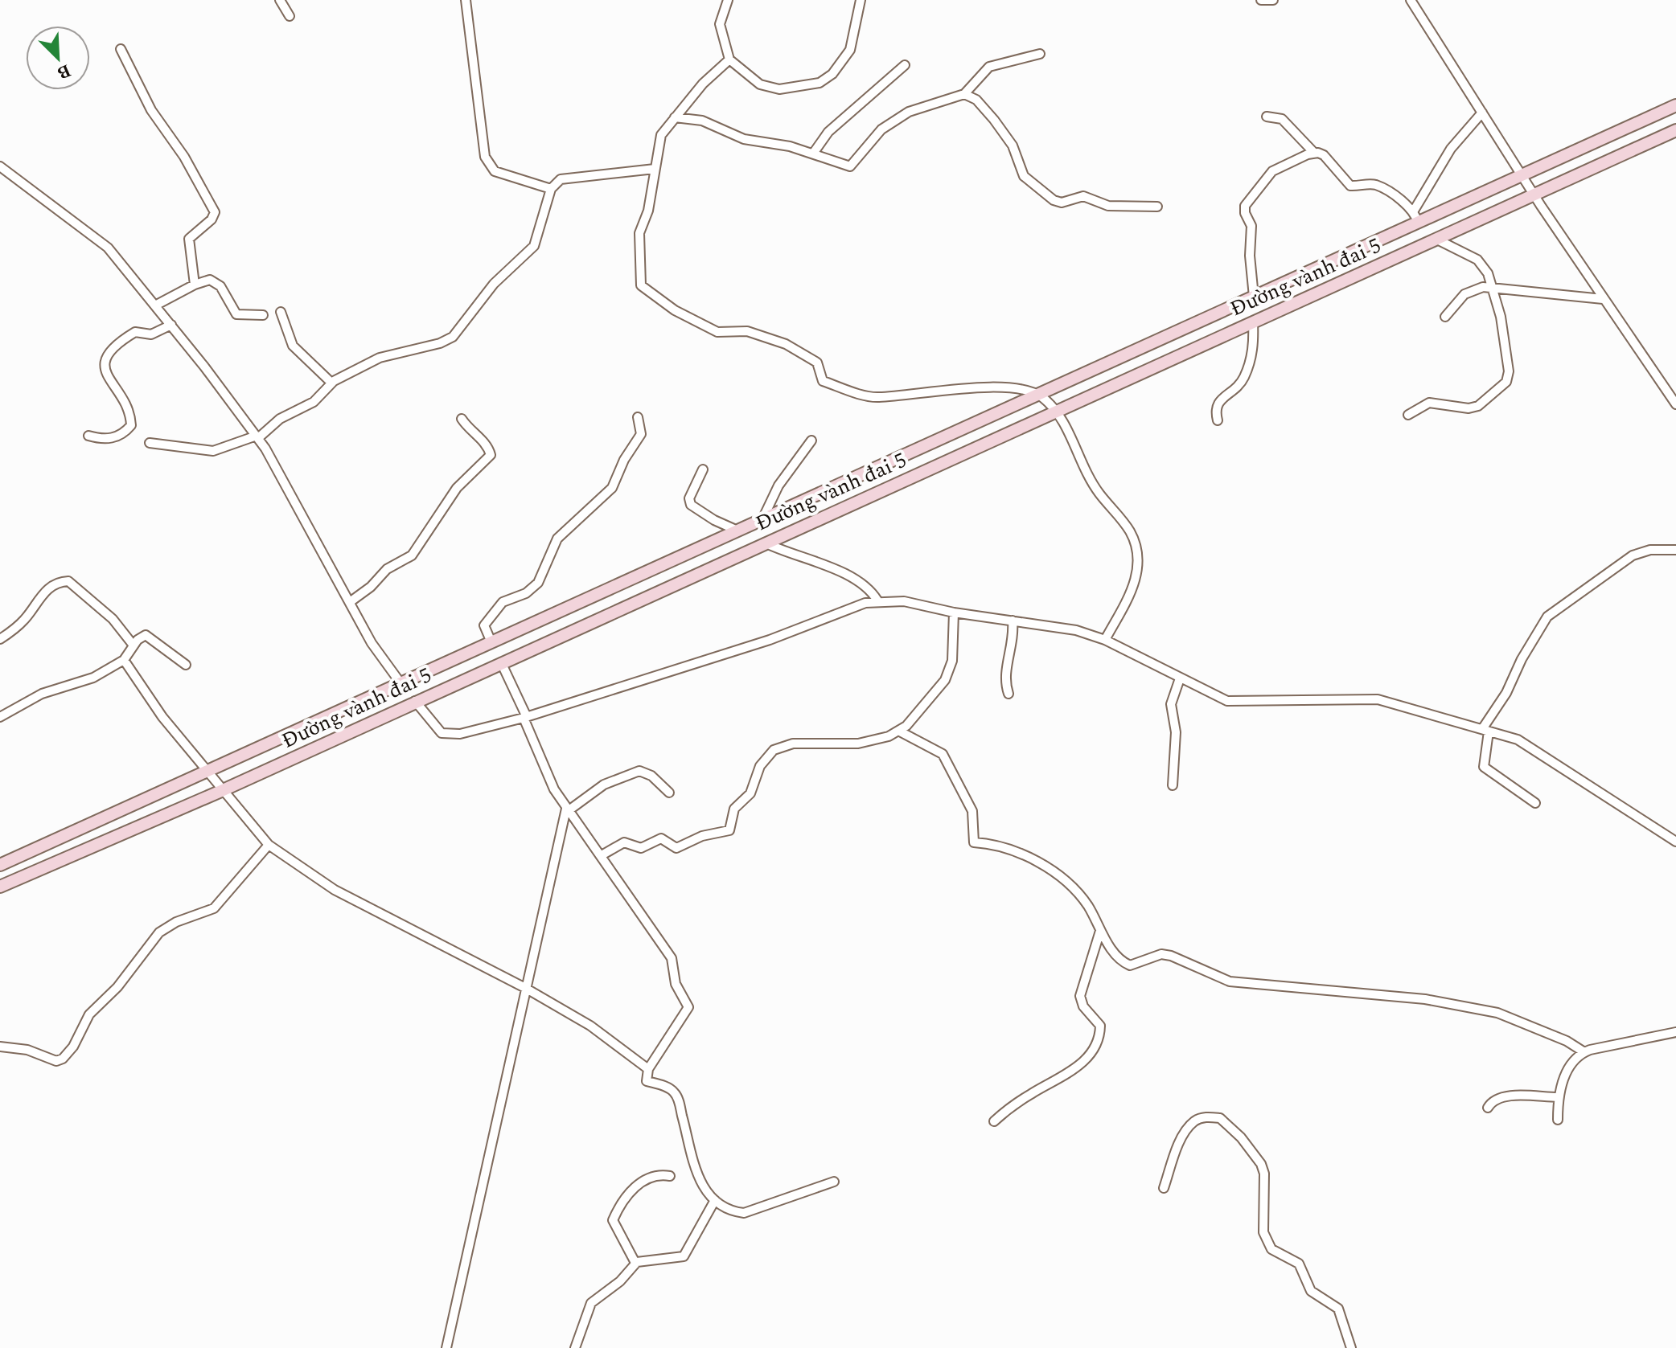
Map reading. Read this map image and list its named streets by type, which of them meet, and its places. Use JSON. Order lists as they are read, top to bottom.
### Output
{
  "streets": {
    "main road": ["Đường vành đai 5"]
  },
  "north": "bottom right"
}
